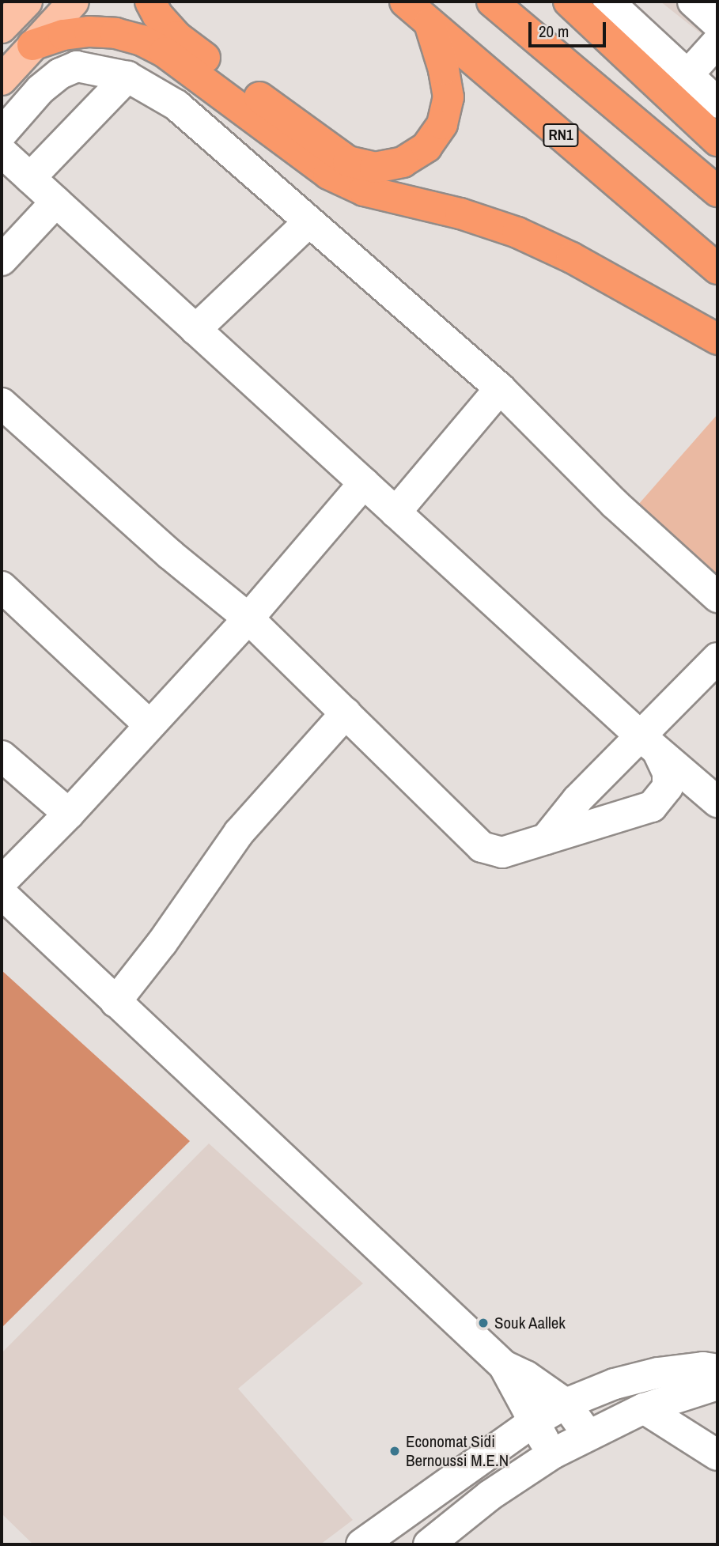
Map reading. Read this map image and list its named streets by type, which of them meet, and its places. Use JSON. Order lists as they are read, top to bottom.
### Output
{
  "streets": {
    "highway": ["RN1"]
  },
  "places": ["Souk Aallek", "Economat Sidi Bernoussi M.E.N"],
  "scale_bar": "20 m"
}
